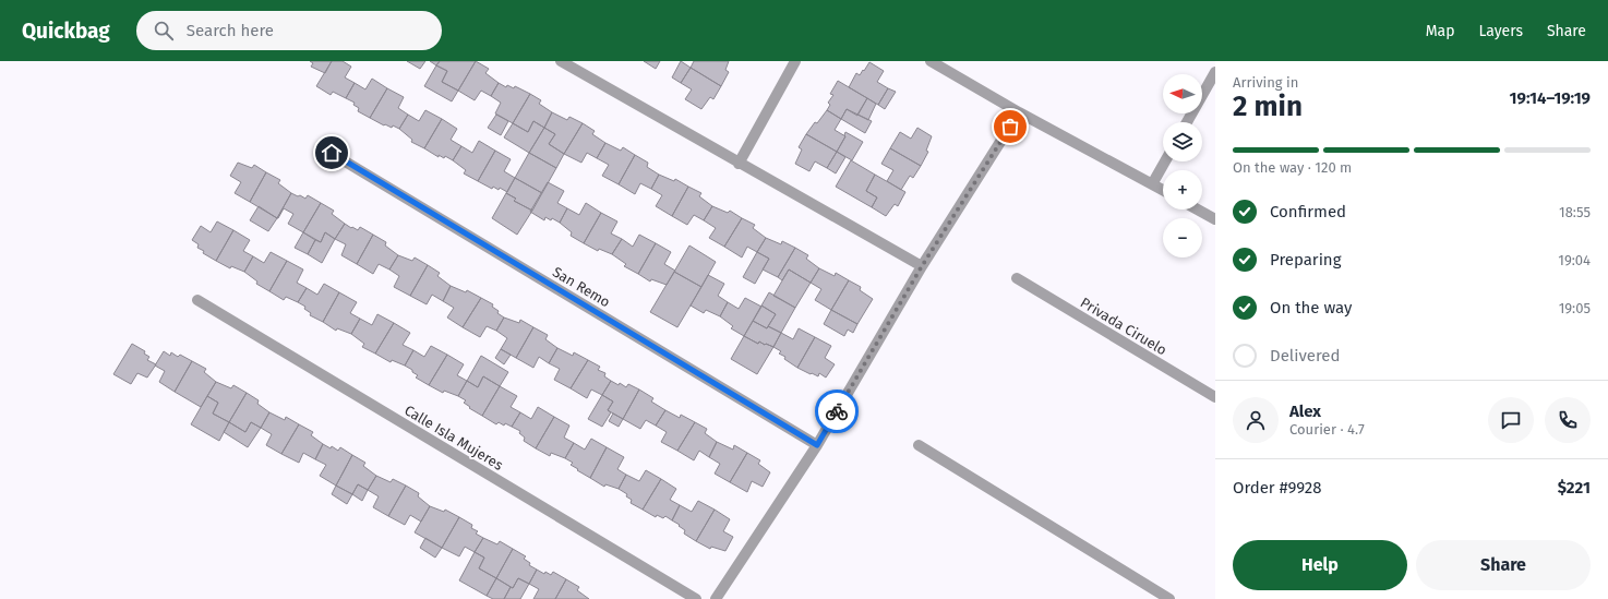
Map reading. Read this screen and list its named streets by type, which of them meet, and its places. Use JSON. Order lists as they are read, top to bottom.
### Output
{
  "streets": {
    "street": ["San Remo", "Privada Ciruelo", "Calle Isla Mujeres"]
  },
  "north": "left",
  "page": {
    "header": "Quickbag",
    "search": "Search here",
    "nav": ["Map", "Layers", "Share"],
    "heading": ["2 min", "Arriving in", "19:14–19:19"],
    "panel": [
      "Alex",
      "Courier · 4.7",
      "Order #9928",
      "$221"
    ],
    "map_buttons": ["+", "−"],
    "bar": "On the way · 120 m",
    "list": [
      ["Confirmed", "18:55"],
      ["Preparing", "19:04"],
      ["On the way", "19:05"],
      "Delivered"
    ],
    "buttons": ["Help", "Share"]
  }
}
